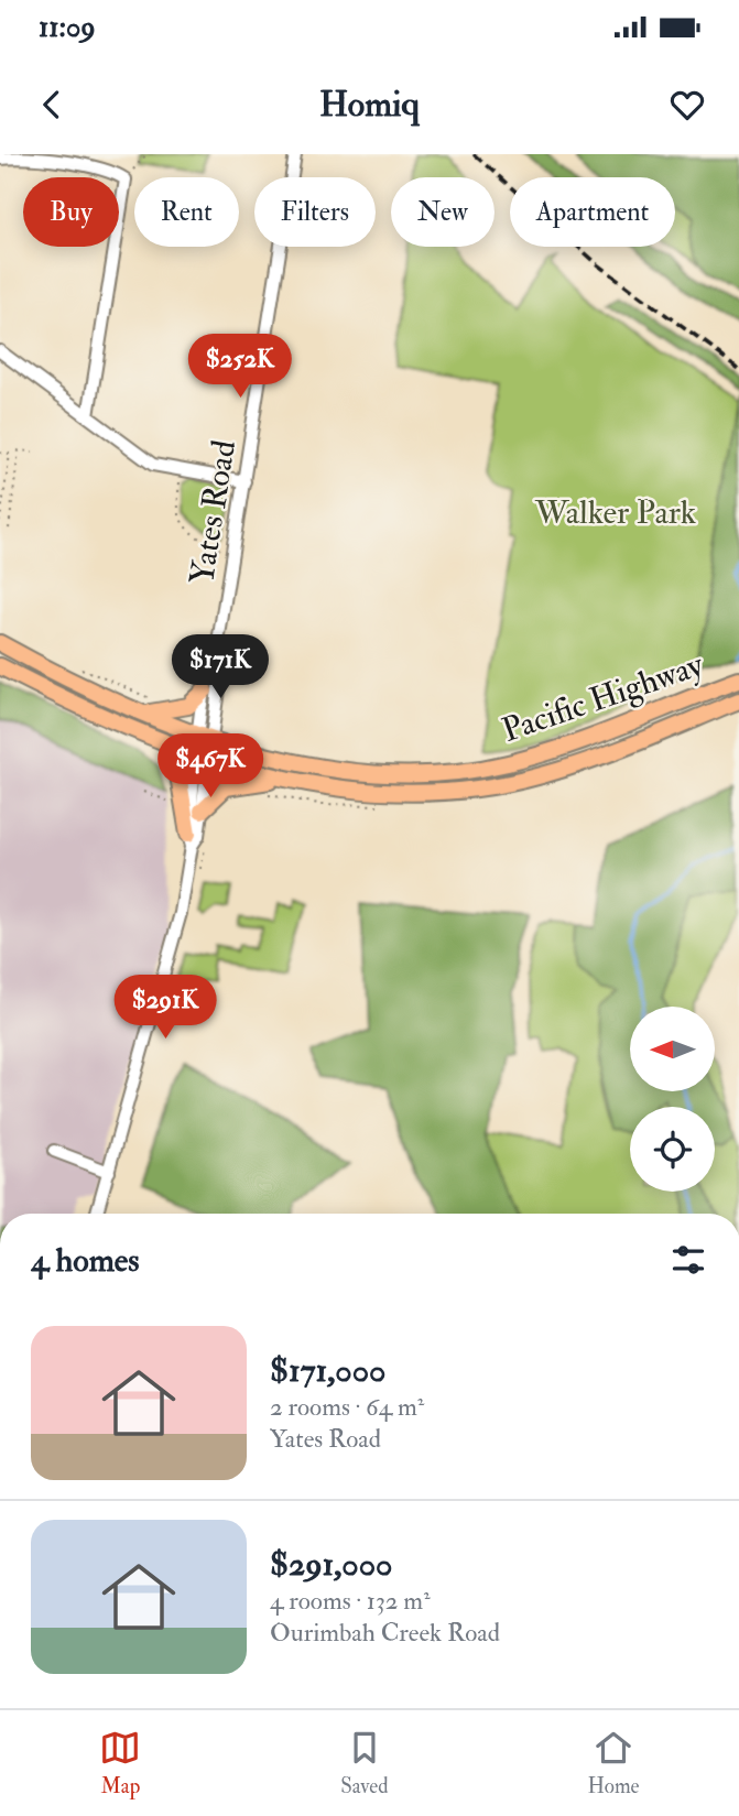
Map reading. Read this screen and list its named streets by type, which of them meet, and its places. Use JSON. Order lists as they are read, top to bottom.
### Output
{
  "streets": {
    "main road": ["Pacific Highway"],
    "street": ["Yates Road"]
  },
  "crossings": [
    ["Yates Road", "Pacific Highway"]
  ],
  "parks": ["Walker Park"],
  "north": "left",
  "page": {
    "status": "11:09",
    "header": "Homiq",
    "chip": [
      "Buy",
      "Rent",
      "Filters",
      "New",
      "Apartment"
    ],
    "price": [
      "$252K",
      "$171K",
      "$467K",
      "$291K"
    ],
    "heading": "4 homes",
    "list": [
      {
        "name": "$171,000",
        "note": "2 rooms · 64 m² · Yates Road"
      },
      {
        "name": "$291,000",
        "note": "4 rooms · 132 m² · Ourimbah Creek Road"
      }
    ],
    "tabs": ["Map", "Saved", "Home"]
  }
}
